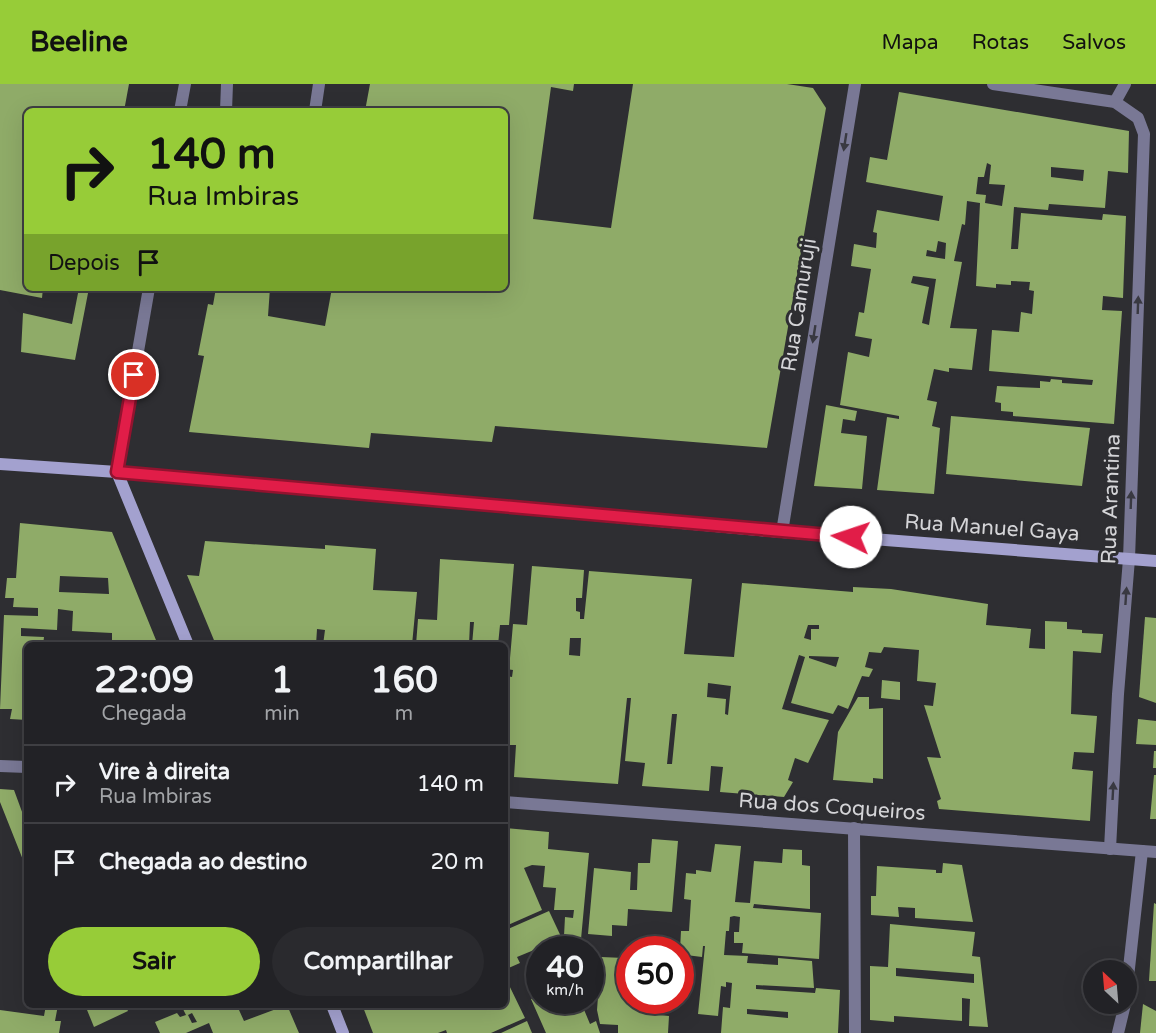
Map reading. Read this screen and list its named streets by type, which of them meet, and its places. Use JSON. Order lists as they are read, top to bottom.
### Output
{
  "streets": {
    "main road": ["Rua Manuel Gaya"],
    "street": ["Rua Camuruji", "Rua Arantina", "Rua dos Coqueiros"]
  },
  "crossings": [
    ["Rua Camuruji", "Rua Manuel Gaya"],
    ["Rua Arantina", "Rua Manuel Gaya"],
    ["Rua Arantina", "Rua dos Coqueiros"]
  ],
  "one_way": ["Rua Camuruji", "Rua Arantina"],
  "north": "top left",
  "page": {
    "header": "Beeline",
    "nav": ["Mapa", "Rotas", "Salvos"],
    "turn": ["140 m", "Rua Imbiras"],
    "then": "Depois",
    "eta": [
      "22:09",
      "Chegada",
      "1",
      "min",
      "160",
      "m"
    ],
    "list": [
      {
        "name": "Vire à direita",
        "note": "Rua Imbiras",
        "value": "140 m"
      },
      {
        "name": "Chegada ao destino",
        "value": "20 m"
      }
    ],
    "buttons": ["Sair", "Compartilhar"],
    "speed": "40 km/h",
    "limit": "50"
  }
}
